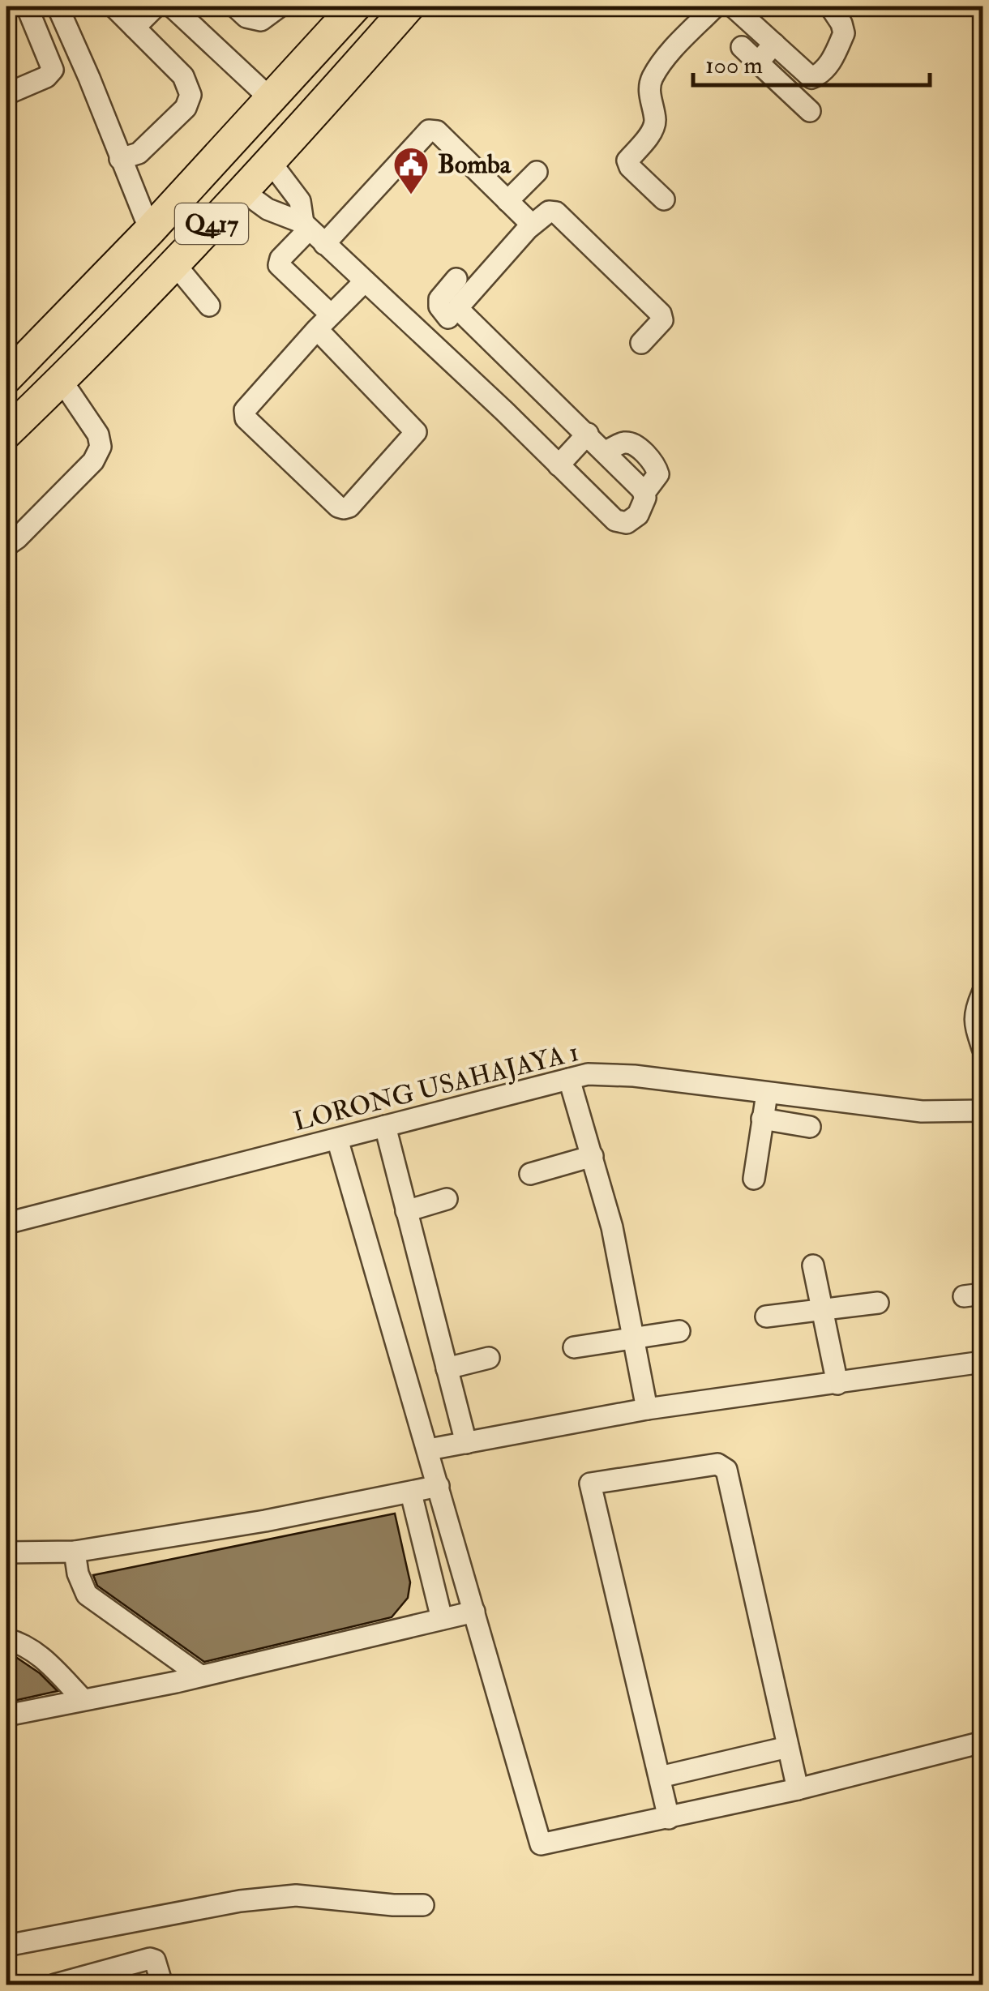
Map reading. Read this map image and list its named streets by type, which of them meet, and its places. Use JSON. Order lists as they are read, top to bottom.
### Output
{
  "streets": {
    "highway": ["Q417"],
    "street": ["LORONG USAHAJAYA 1"]
  },
  "places": {
    "public building": ["Bomba"]
  },
  "scale_bar": "100 m"
}
